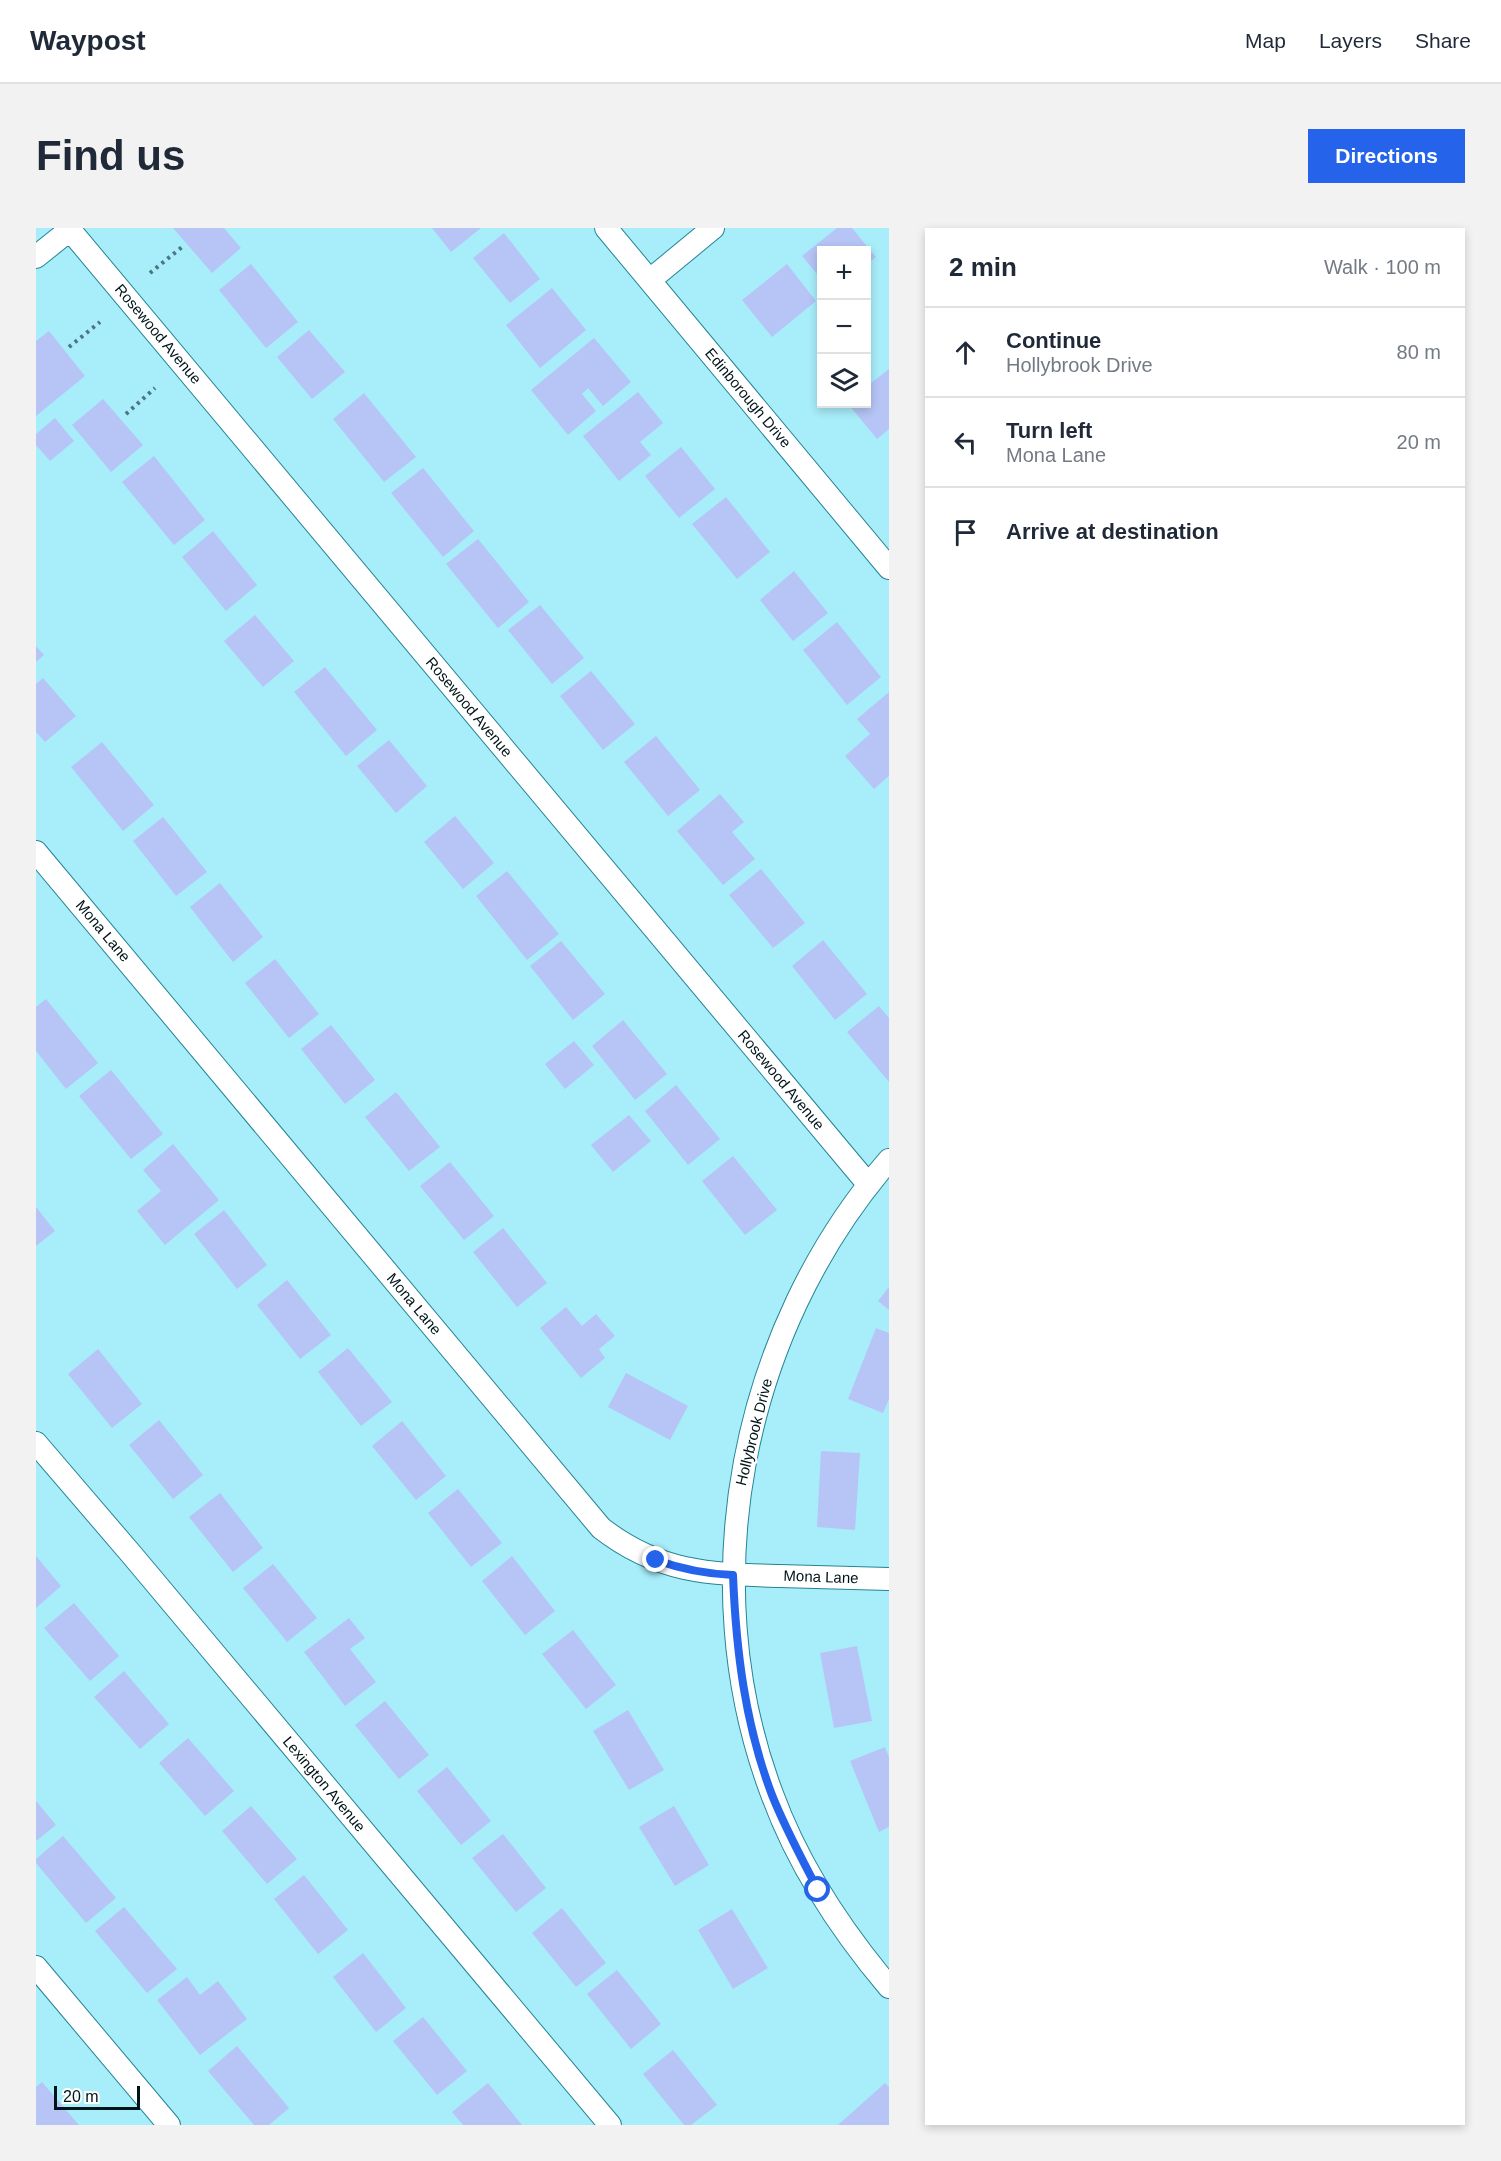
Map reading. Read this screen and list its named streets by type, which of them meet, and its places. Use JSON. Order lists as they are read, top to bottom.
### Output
{
  "streets": {
    "street": [
      "Rosewood Avenue",
      "Edinborough Drive",
      "Mona Lane",
      "Hollybrook Drive",
      "Lexington Avenue"
    ]
  },
  "crossings": [
    ["Rosewood Avenue", "Hollybrook Drive"],
    ["Mona Lane", "Hollybrook Drive"]
  ],
  "scale_bar": "20 m",
  "page": {
    "header": "Waypost",
    "nav": ["Map", "Layers", "Share"],
    "buttons": "Directions",
    "title": "Find us",
    "heading": ["2 min", "Walk · 100 m"],
    "map_buttons": ["+", "−"],
    "list": [
      ["Continue", "Hollybrook Drive", "80 m"],
      ["Turn left", "Mona Lane", "20 m"],
      "Arrive at destination"
    ],
    "scale": "20 m"
  }
}
